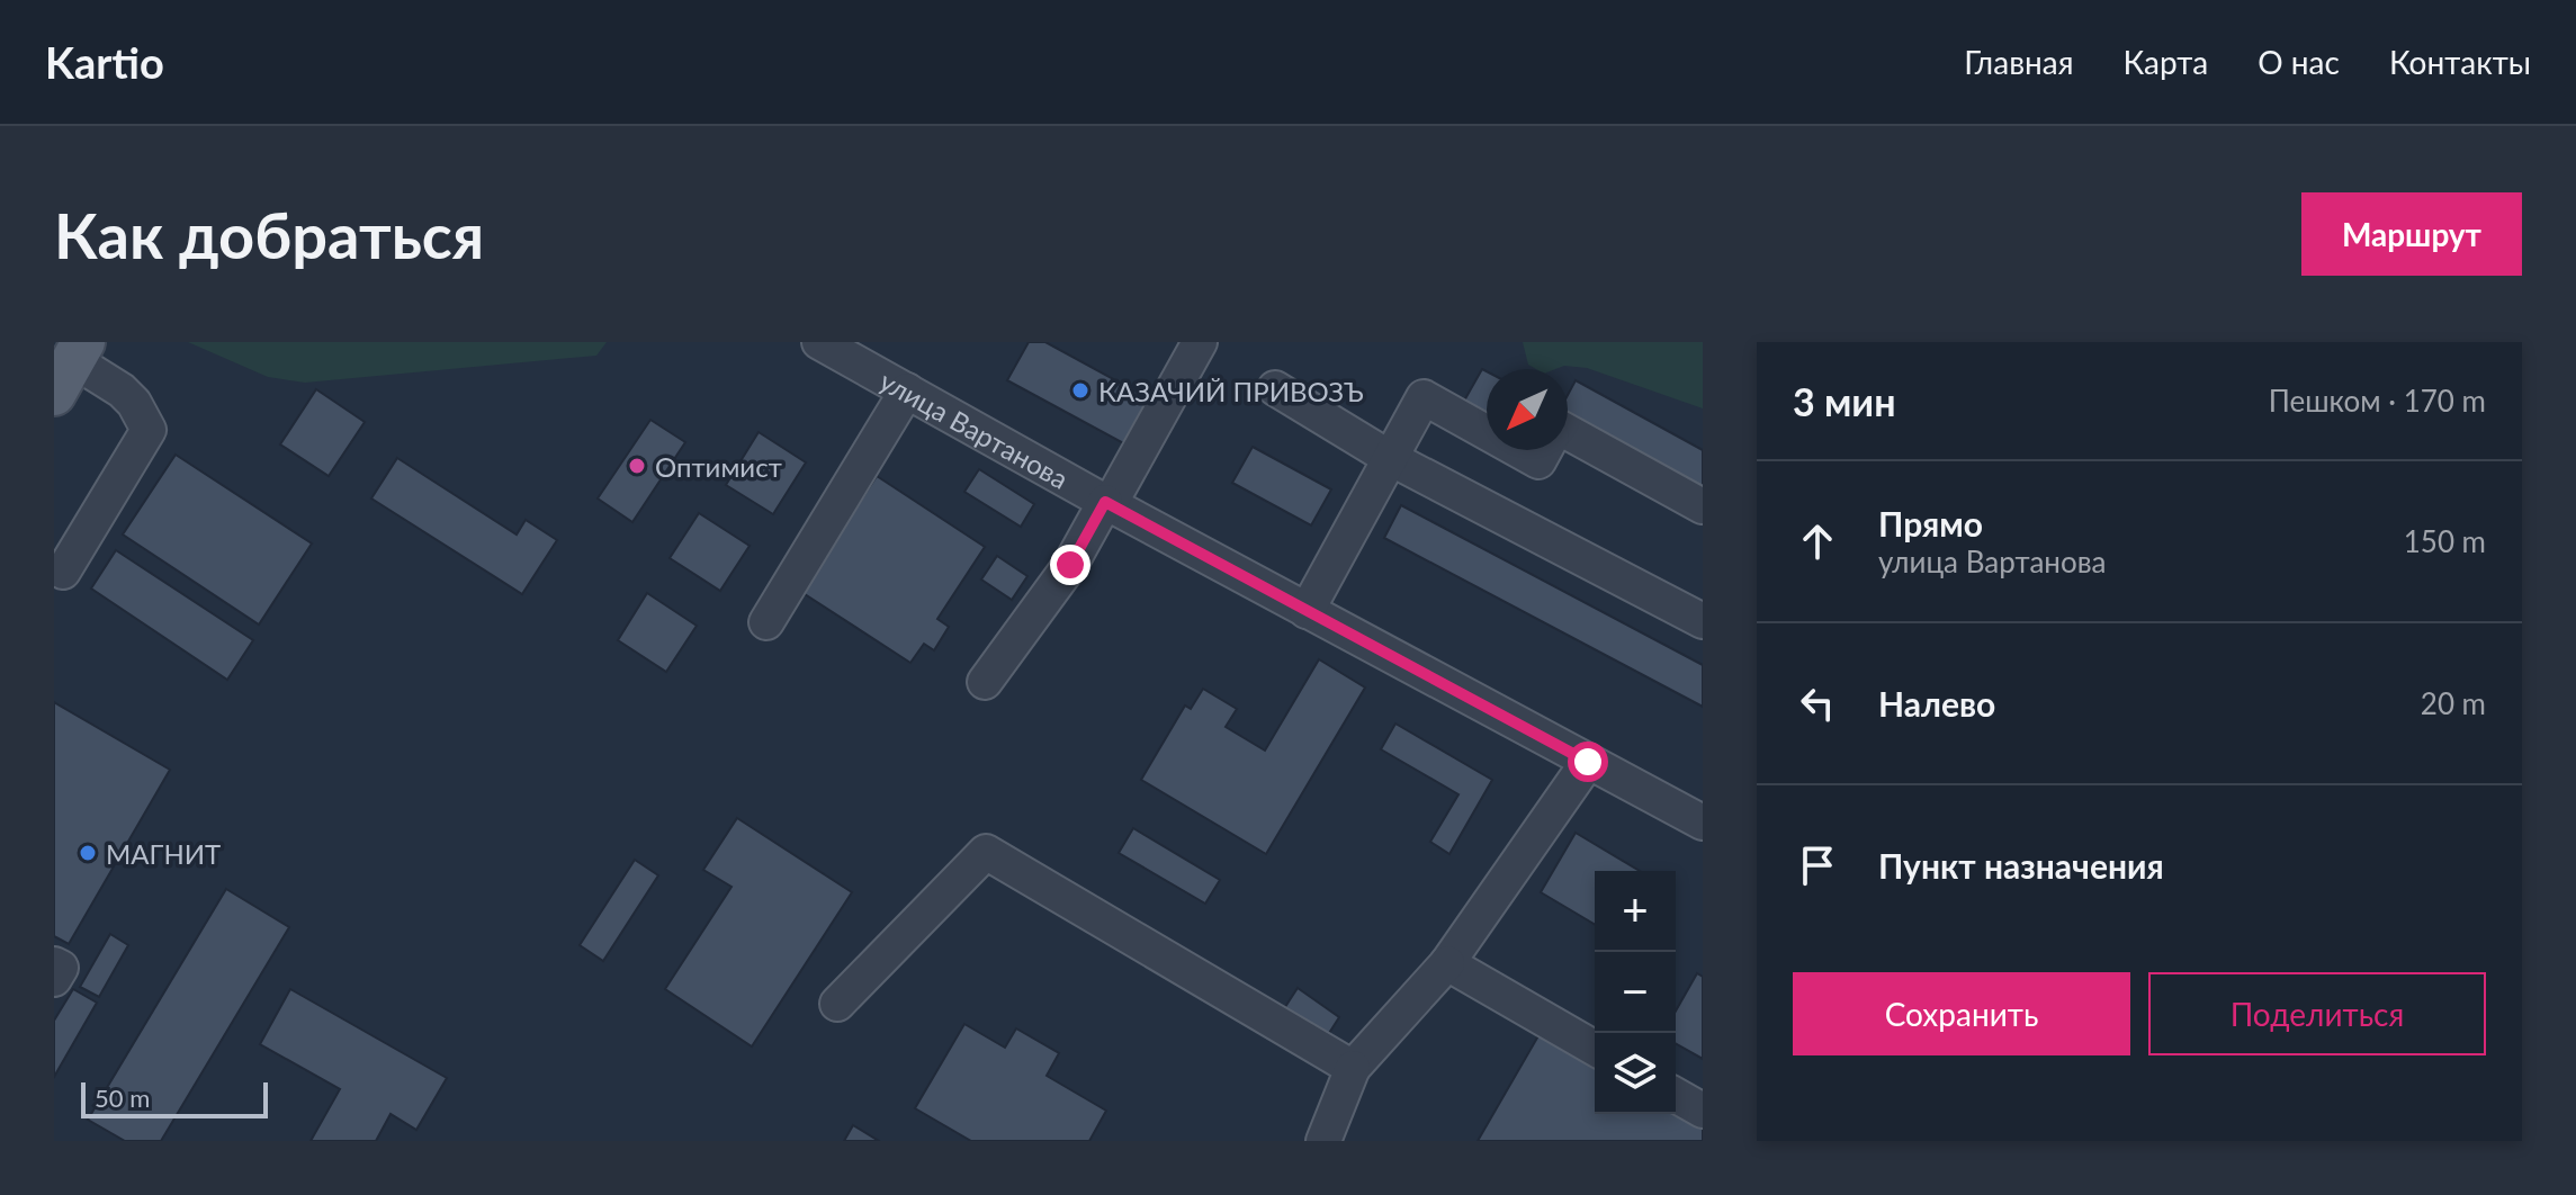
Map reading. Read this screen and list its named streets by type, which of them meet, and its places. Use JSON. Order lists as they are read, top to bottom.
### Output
{
  "streets": {
    "street": ["улица Вартанова"]
  },
  "places": ["КАЗАЧИЙ ПРИВОЗЪ", "Оптимист", "МАГНИТ"],
  "scale_bar": "50 m",
  "north": "bottom left",
  "page": {
    "header": "Kartio",
    "nav": [
      "Главная",
      "Карта",
      "О нас",
      "Контакты"
    ],
    "buttons": [
      "Маршрут",
      ["Сохранить", "Поделиться"]
    ],
    "title": "Как добраться",
    "heading": ["3 мин", "Пешком · 170 m"],
    "list": [
      ["Прямо", "улица Вартанова", "150 m"],
      ["Налево", "20 m"],
      "Пункт назначения"
    ],
    "map_buttons": ["+", "−"],
    "scale": "50 m"
  }
}
